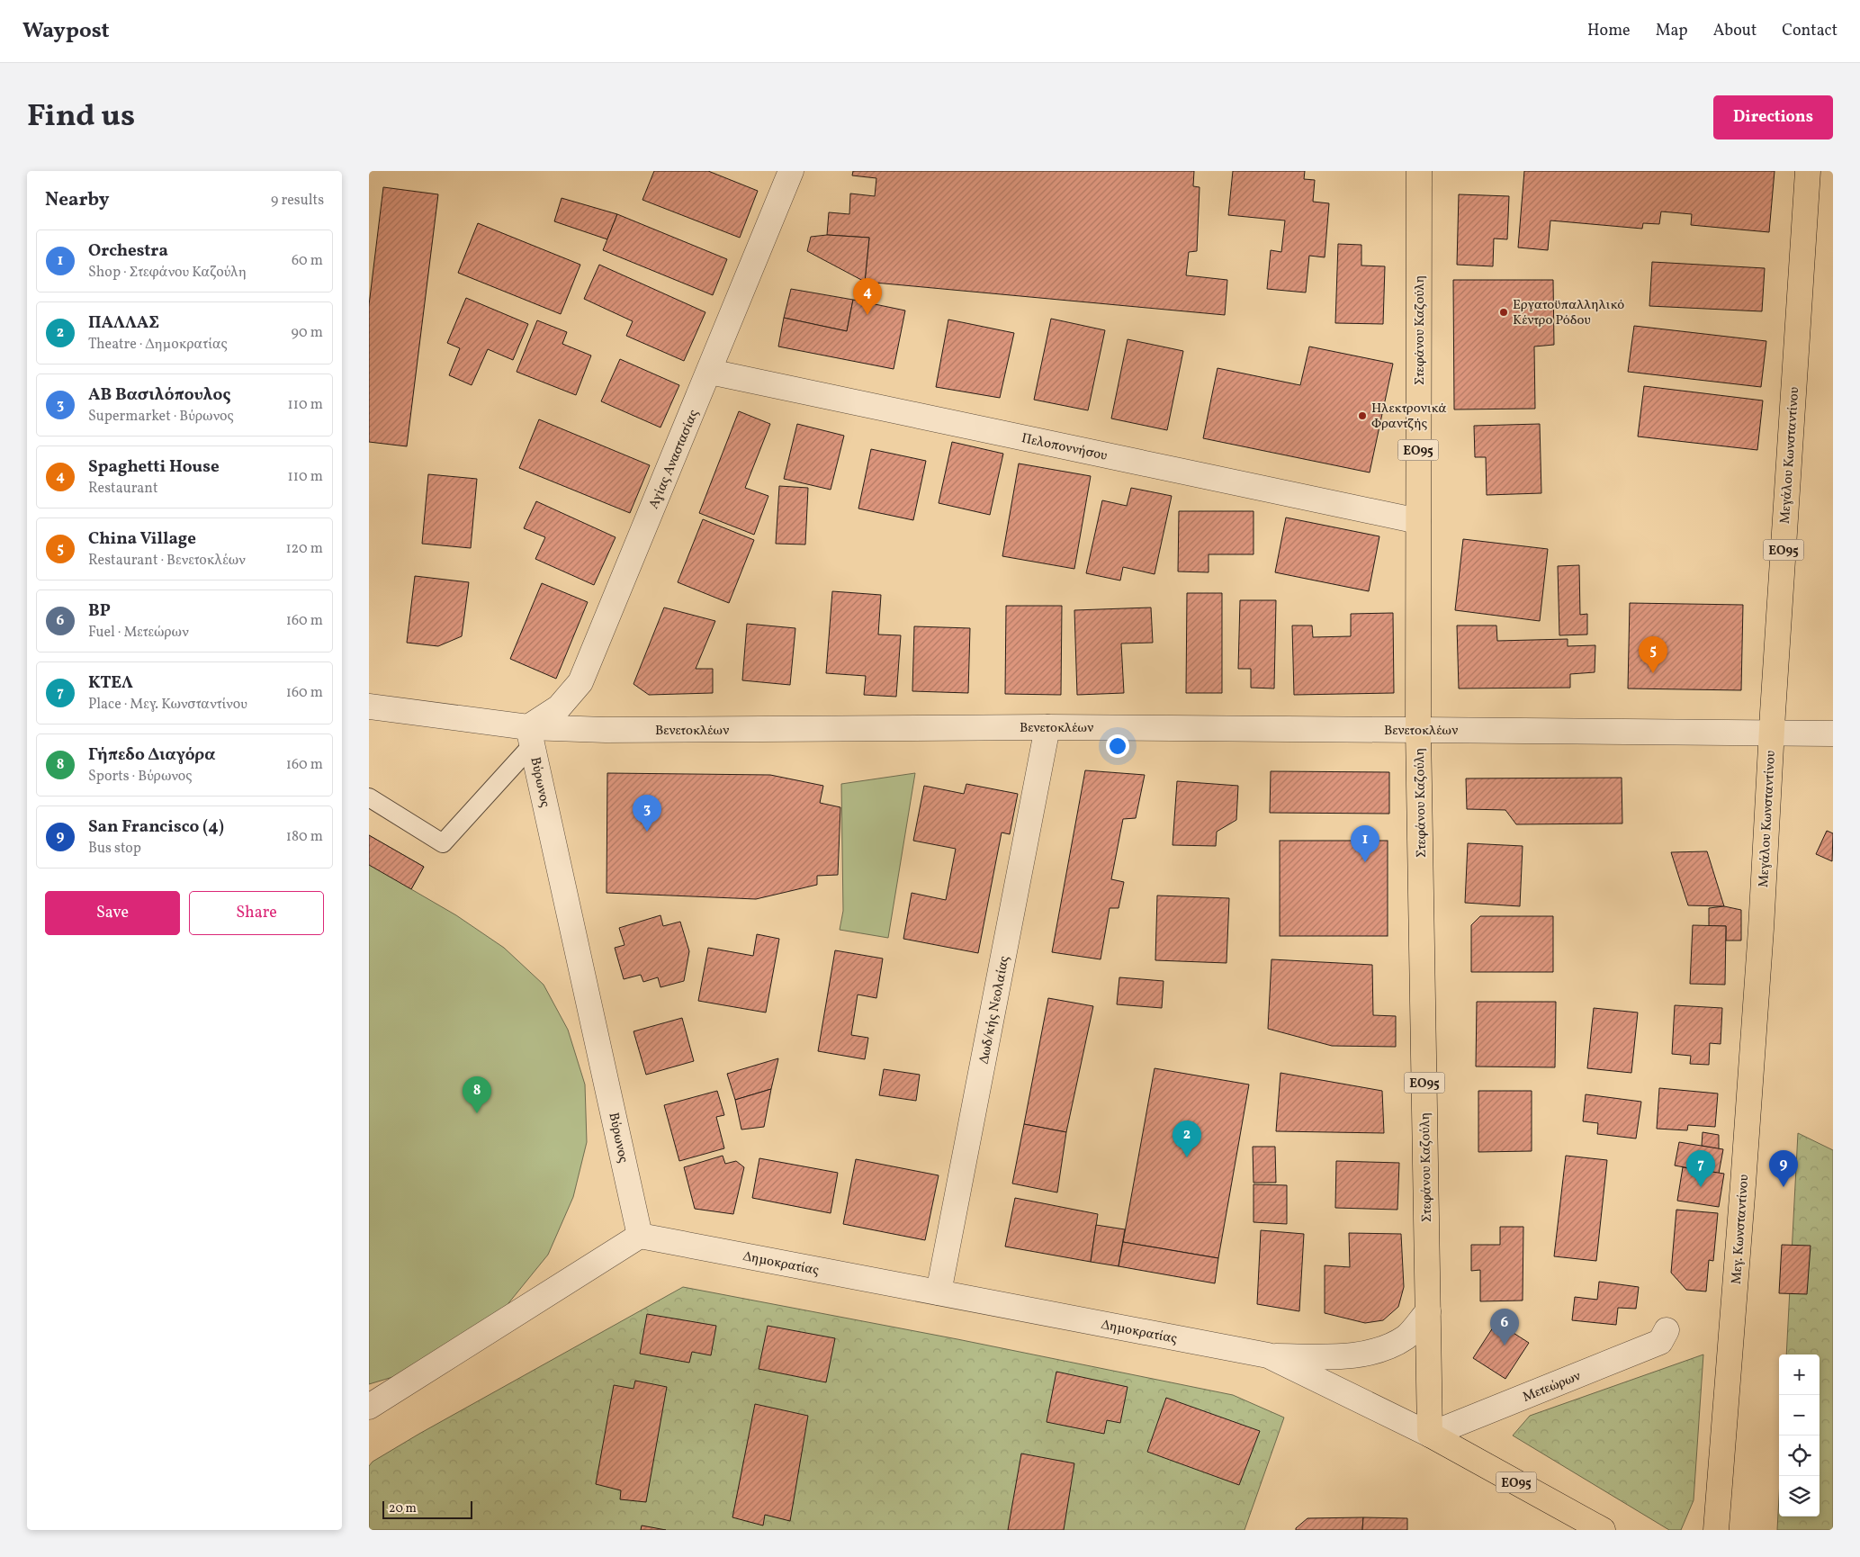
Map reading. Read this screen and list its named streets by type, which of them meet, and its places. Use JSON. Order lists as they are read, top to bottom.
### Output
{
  "streets": {
    "main road": [
      "Στεφάνου Καζούλη",
      "ΕΟ95",
      "Μεγάλου Κωνσταντίνου",
      "Μεγ. Κωνσταντίνου",
      "Δημοκρατίας"
    ],
    "street": [
      "Πελοποννήσου",
      "Αγίας Αναστασίας",
      "Βενετοκλέων",
      "Βύρωνος",
      "Δωδ/κής Νεολαίας",
      "Μετεώρων"
    ]
  },
  "crossings": [
    ["Στεφάνου Καζούλη", "Πελοποννήσου"],
    ["Στεφάνου Καζούλη", "Βενετοκλέων"],
    ["Στεφάνου Καζούλη", "Δημοκρατίας"],
    ["Στεφάνου Καζούλη", "Μετεώρων"],
    ["Πελοποννήσου", "Αγίας Αναστασίας"],
    ["Μεγάλου Κωνσταντίνου", "Βενετοκλέων"],
    ["Μεγάλου Κωνσταντίνου", "Μεγ. Κωνσταντίνου"],
    ["Αγίας Αναστασίας", "Βενετοκλέων"],
    ["Αγίας Αναστασίας", "Βύρωνος"],
    ["Βενετοκλέων", "Βύρωνος"],
    ["Βενετοκλέων", "Δωδ/κής Νεολαίας"],
    ["Βύρωνος", "Δημοκρατίας"],
    ["Δωδ/κής Νεολαίας", "Δημοκρατίας"],
    ["Δημοκρατίας", "Μετεώρων"]
  ],
  "places": ["Εργατοϋπαλληλικό Κέντρο Ρόδου", "Ηλεκτρονικά Φραντζής"],
  "scale_bar": "20 m",
  "page": {
    "header": "Waypost",
    "nav": [
      "Home",
      "Map",
      "About",
      "Contact"
    ],
    "title": "Find us",
    "buttons": [
      "Directions",
      ["Save", "Share"]
    ],
    "heading": ["Nearby", "9 results"],
    "list": [
      {
        "mark": "1",
        "name": "Orchestra",
        "note": "Shop · Στεφάνου Καζούλη",
        "value": "60 m"
      },
      {
        "mark": "2",
        "name": "ΠΑΛΛΑΣ",
        "note": "Theatre · Δημοκρατίας",
        "value": "90 m"
      },
      {
        "mark": "3",
        "name": "AB Βασιλόπουλος",
        "note": "Supermarket · Βύρωνος",
        "value": "110 m"
      },
      {
        "mark": "4",
        "name": "Spaghetti House",
        "note": "Restaurant",
        "value": "110 m"
      },
      {
        "mark": "5",
        "name": "China Village",
        "note": "Restaurant · Βενετοκλέων",
        "value": "120 m"
      },
      {
        "mark": "6",
        "name": "BP",
        "note": "Fuel · Μετεώρων",
        "value": "160 m"
      },
      {
        "mark": "7",
        "name": "ΚΤΕΛ",
        "note": "Place · Μεγ. Κωνσταντίνου",
        "value": "160 m"
      },
      {
        "mark": "8",
        "name": "Γήπεδο Διαγόρα",
        "note": "Sports · Βύρωνος",
        "value": "160 m"
      },
      {
        "mark": "9",
        "name": "San Francisco (4)",
        "note": "Bus stop",
        "value": "180 m"
      }
    ],
    "pins": [
      "4",
      "5",
      "3",
      "1",
      "8",
      "2",
      "7",
      "9",
      "6"
    ],
    "map_buttons": ["+", "−"],
    "scale": "20 m"
  }
}
